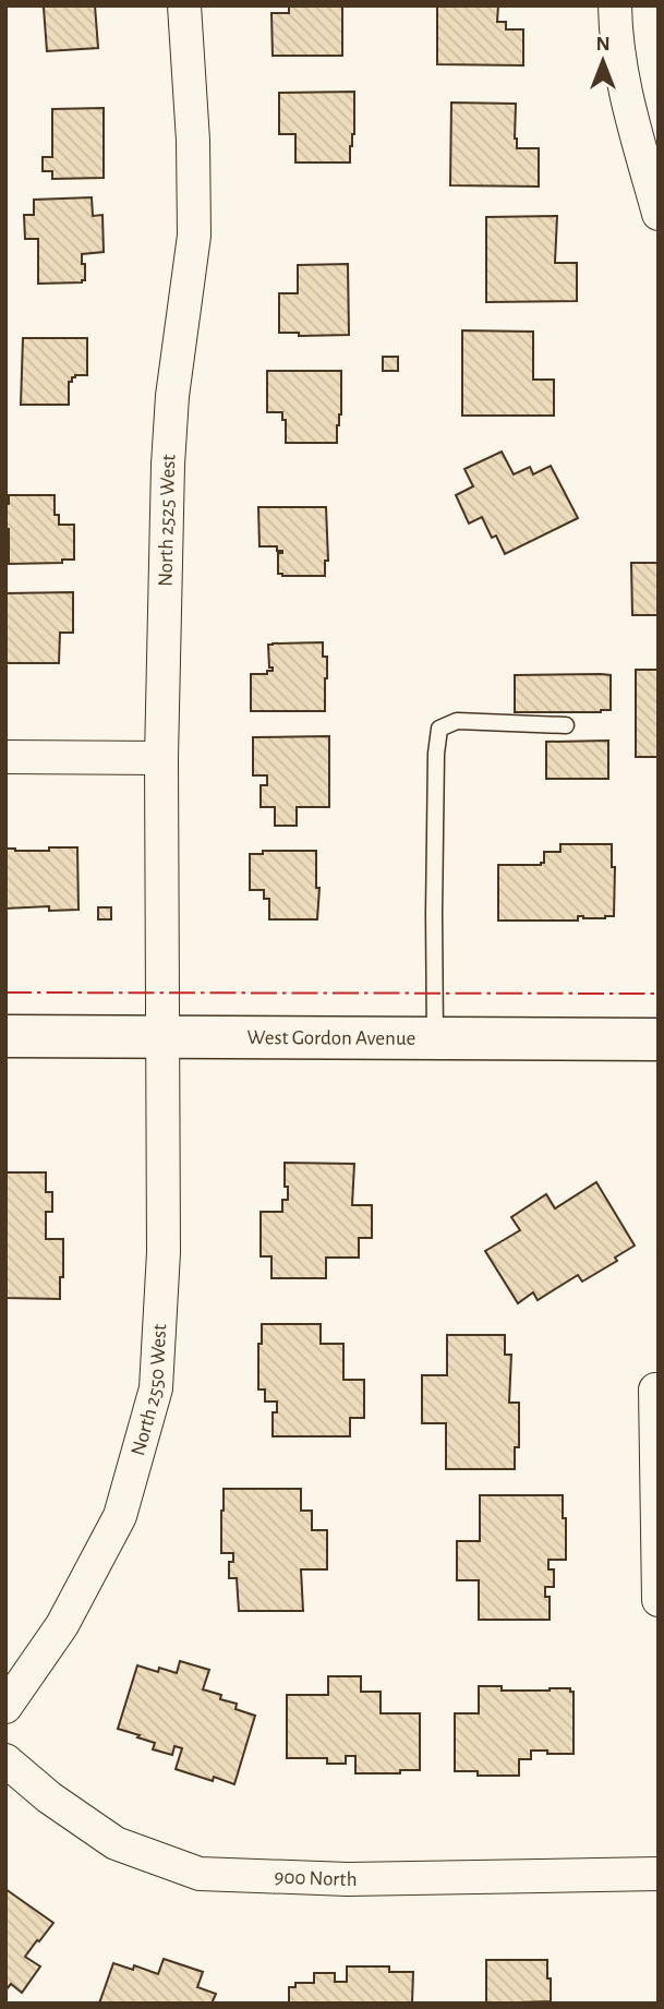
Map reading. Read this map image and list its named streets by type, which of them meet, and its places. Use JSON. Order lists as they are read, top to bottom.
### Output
{
  "streets": {
    "main road": ["West Gordon Avenue"],
    "street": ["North 2525 West", "North 2550 West", "900 North"]
  },
  "crossings": [
    ["North 2525 West", "West Gordon Avenue"],
    ["North 2525 West", "North 2550 West"],
    ["West Gordon Avenue", "North 2550 West"]
  ],
  "north": "top"
}
